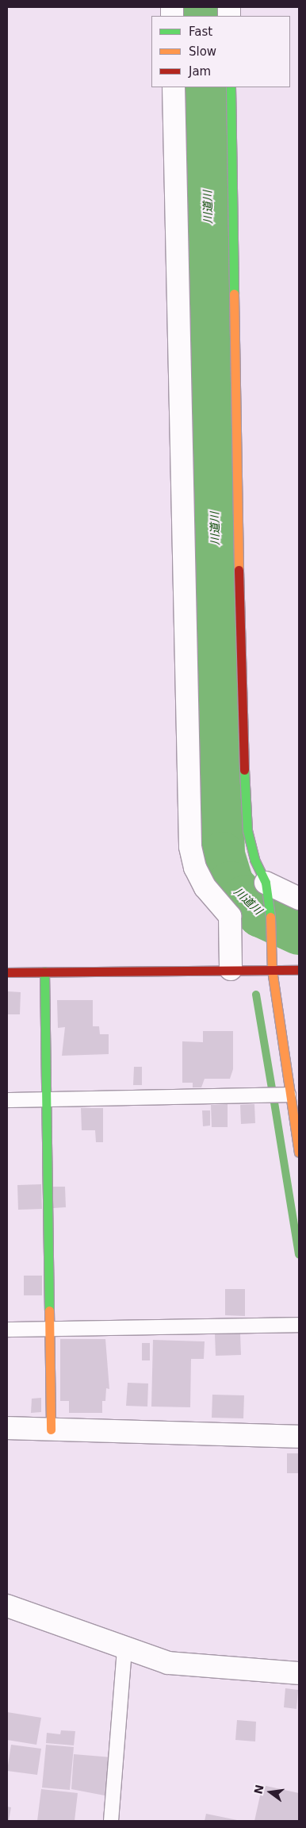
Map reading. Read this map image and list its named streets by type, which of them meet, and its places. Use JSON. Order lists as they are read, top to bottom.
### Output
{
  "water": ["川道川"],
  "legend": ["Fast", "Slow", "Jam"],
  "north": "left"
}
